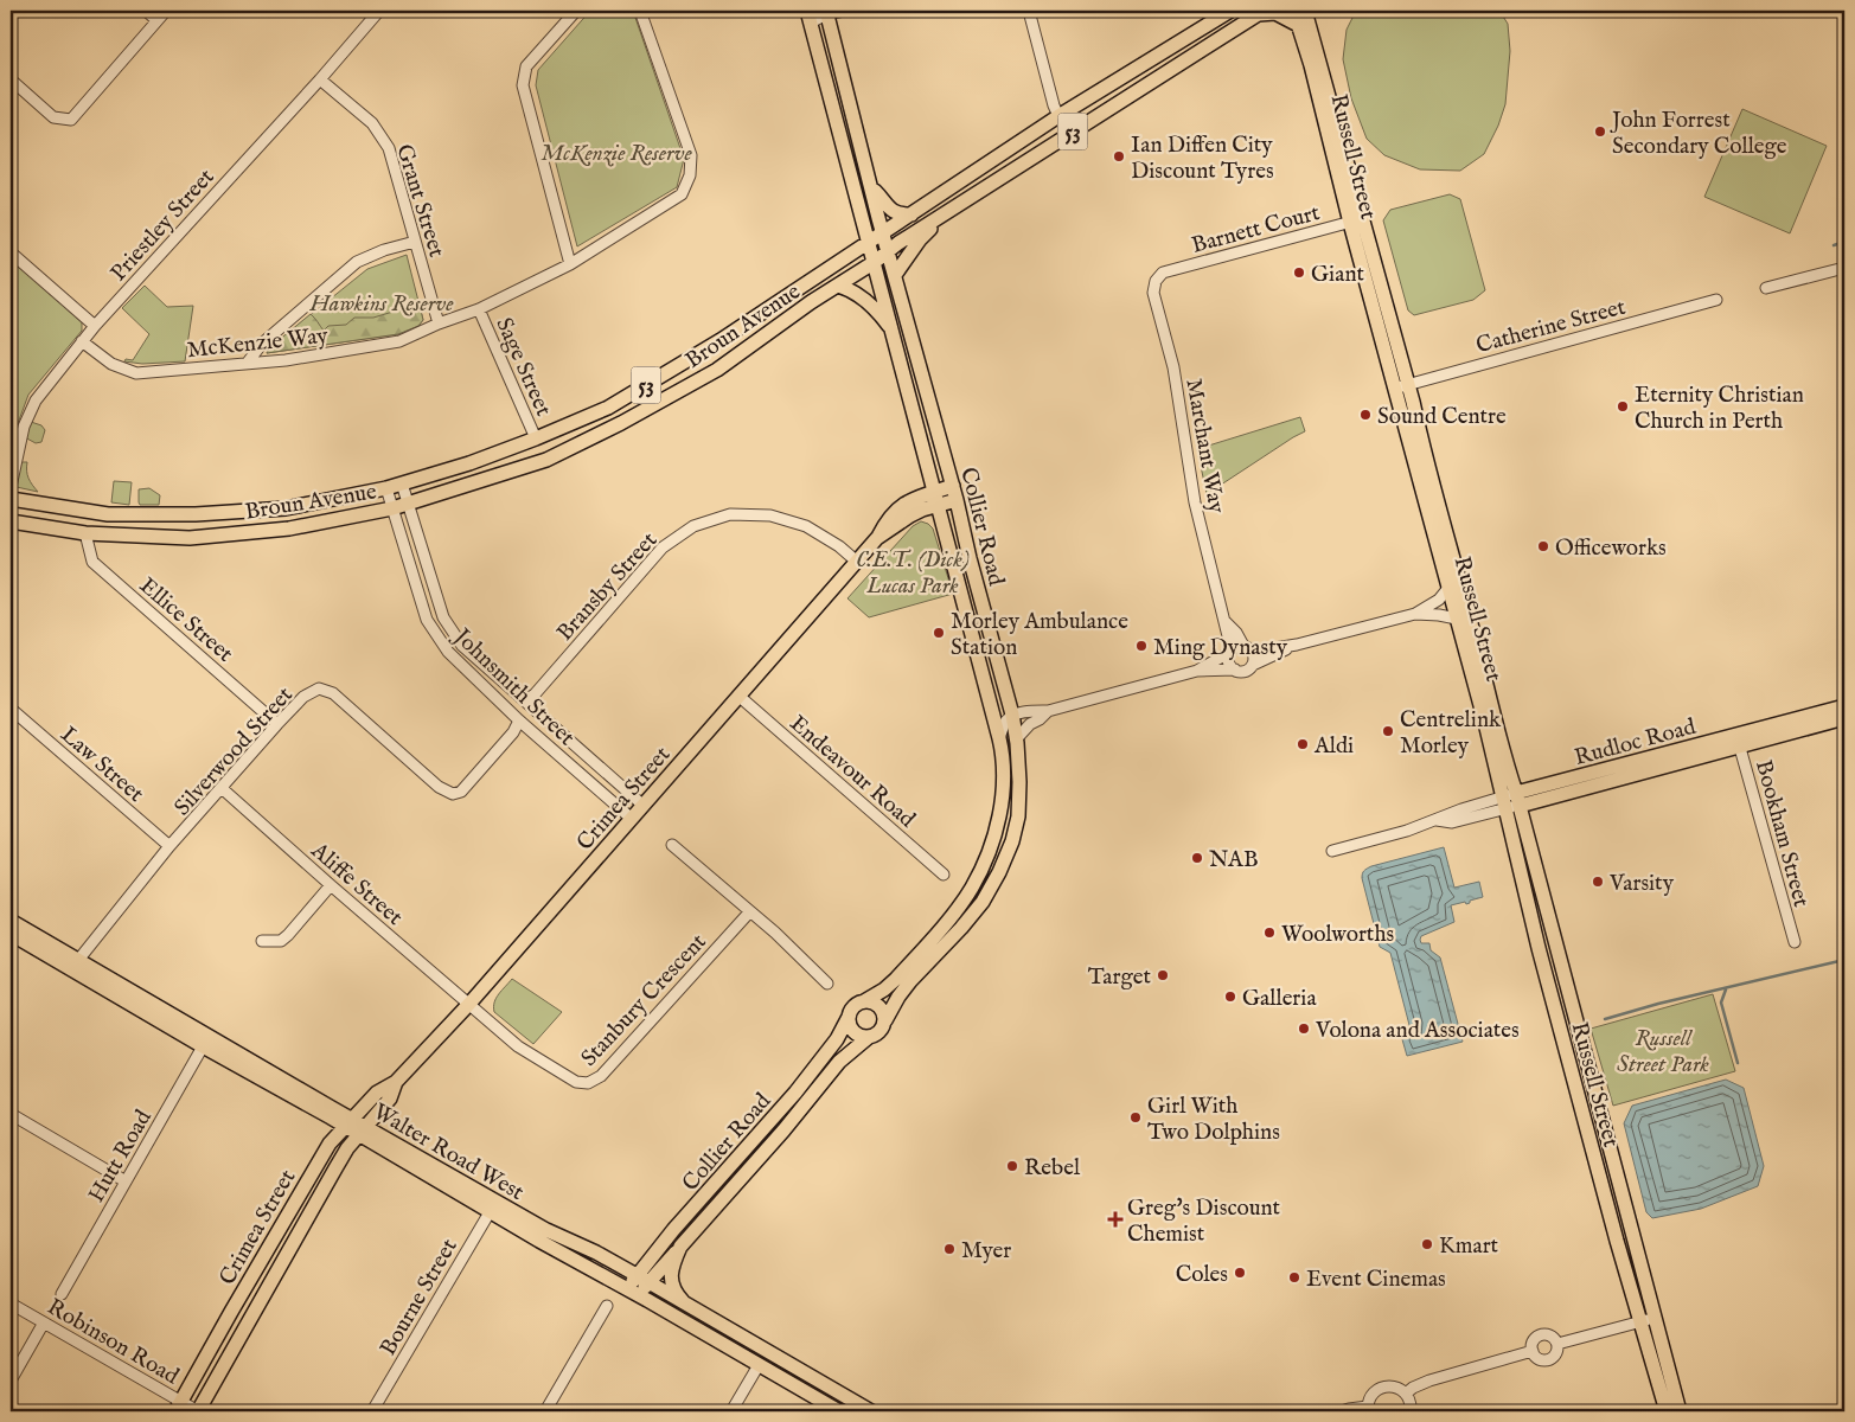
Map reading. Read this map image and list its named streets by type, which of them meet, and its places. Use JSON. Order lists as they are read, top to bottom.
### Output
{
  "streets": {
    "main road": [
      "53",
      "Russell Street",
      "Broun Avenue",
      "Collier Road",
      "Rudloc Road",
      "Crimea Street",
      "Walter Road West"
    ],
    "street": [
      "Grant Street",
      "Priestley Street",
      "Barnett Court",
      "Catherine Street",
      "McKenzie Way",
      "Sage Street",
      "Marchant Way",
      "Bransby Street",
      "Ellice Street",
      "Johnsmith Street",
      "Silverwood Street",
      "Law Street",
      "Endeavour Road",
      "Bookham Street",
      "Aliffe Street",
      "Stanbury Crescent",
      "Hutt Road",
      "Bourne Street",
      "Robinson Road"
    ]
  },
  "crossings": [
    ["Russell Street", "Barnett Court"],
    ["Russell Street", "Catherine Street"],
    ["Russell Street", "Rudloc Road"],
    ["Grant Street", "Priestley Street"],
    ["Grant Street", "McKenzie Way"],
    ["Priestley Street", "McKenzie Way"],
    ["Barnett Court", "Marchant Way"],
    ["Broun Avenue", "Sage Street"],
    ["Broun Avenue", "Collier Road"],
    ["Broun Avenue", "Ellice Street"],
    ["Broun Avenue", "Johnsmith Street"],
    ["McKenzie Way", "Sage Street"],
    ["Collier Road", "Crimea Street"],
    ["Collier Road", "Walter Road West"],
    ["Bransby Street", "Johnsmith Street"],
    ["Bransby Street", "Crimea Street"],
    ["Ellice Street", "Silverwood Street"],
    ["Johnsmith Street", "Silverwood Street"],
    ["Johnsmith Street", "Crimea Street"],
    ["Rudloc Road", "Bookham Street"],
    ["Silverwood Street", "Law Street"],
    ["Silverwood Street", "Aliffe Street"],
    ["Silverwood Street", "Walter Road West"],
    ["Endeavour Road", "Crimea Street"],
    ["Crimea Street", "Aliffe Street"],
    ["Crimea Street", "Stanbury Crescent"],
    ["Crimea Street", "Walter Road West"],
    ["Crimea Street", "Robinson Road"],
    ["Aliffe Street", "Stanbury Crescent"],
    ["Walter Road West", "Hutt Road"],
    ["Walter Road West", "Bourne Street"]
  ],
  "parks": [
    "McKenzie Reserve",
    "Hawkins Reserve",
    "C.E.T. (Dick) Lucas Park",
    "Russell Street Park"
  ],
  "places": {
    "other": [
      "John Forrest Secondary College",
      "Ian Diffen City Discount Tyres",
      "Giant",
      "Eternity Christian Church in Perth",
      "Sound Centre",
      "Officeworks",
      "Morley Ambulance Station",
      "Ming Dynasty",
      "Centrelink Morley",
      "Aldi",
      "NAB",
      "Varsity",
      "Woolworths",
      "Target",
      "Galleria",
      "Volona and Associates",
      "Girl With Two Dolphins",
      "Rebel",
      "Kmart",
      "Myer",
      "Coles",
      "Event Cinemas"
    ],
    "health": ["Greg's Discount Chemist"]
  }
}
